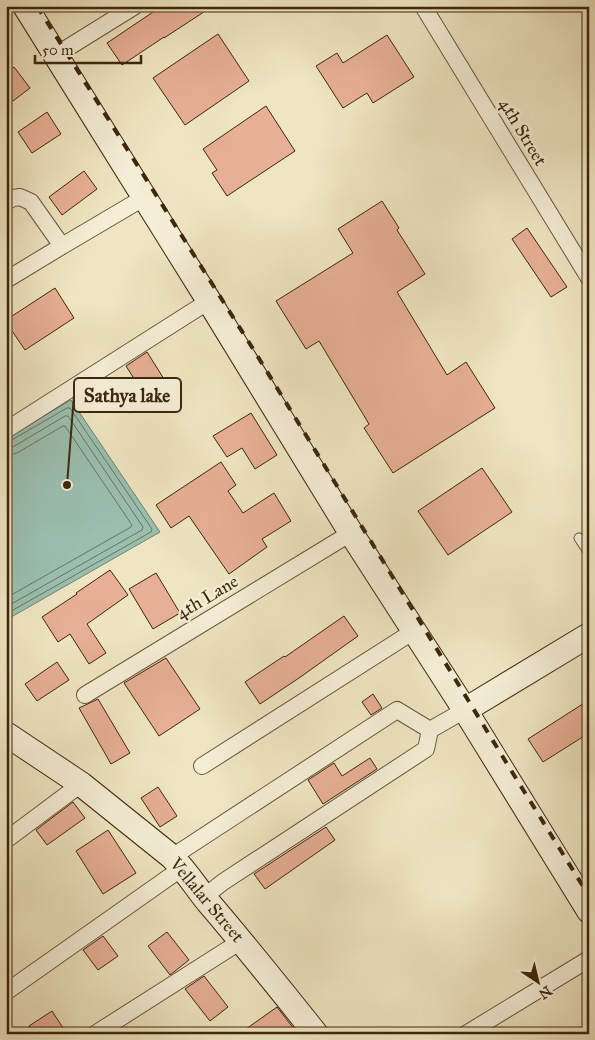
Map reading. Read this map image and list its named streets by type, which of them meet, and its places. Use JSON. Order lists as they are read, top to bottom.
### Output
{
  "streets": {
    "street": ["4th Street", "4th Lane", "Vellalar Street"]
  },
  "places": ["Sathya lake"],
  "scale_bar": "50 m",
  "north": "bottom right"
}
